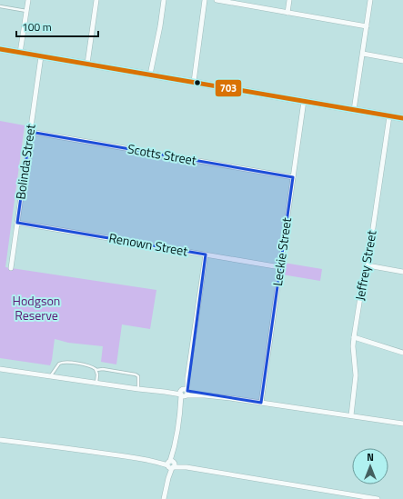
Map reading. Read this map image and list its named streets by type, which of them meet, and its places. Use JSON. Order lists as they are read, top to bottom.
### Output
{
  "streets": {
    "street": [
      "Scotts Street",
      "Bolinda Street",
      "Renown Street",
      "Leckie Street",
      "Jeffrey Street"
    ]
  },
  "crossings": [
    ["Scotts Street", "Bolinda Street"],
    ["Scotts Street", "Leckie Street"],
    ["Bolinda Street", "Renown Street"],
    ["Renown Street", "Leckie Street"]
  ],
  "parks": ["Hodgson Reserve"],
  "lines": ["transit line 703"],
  "scale_bar": "100 m",
  "north": "top"
}
